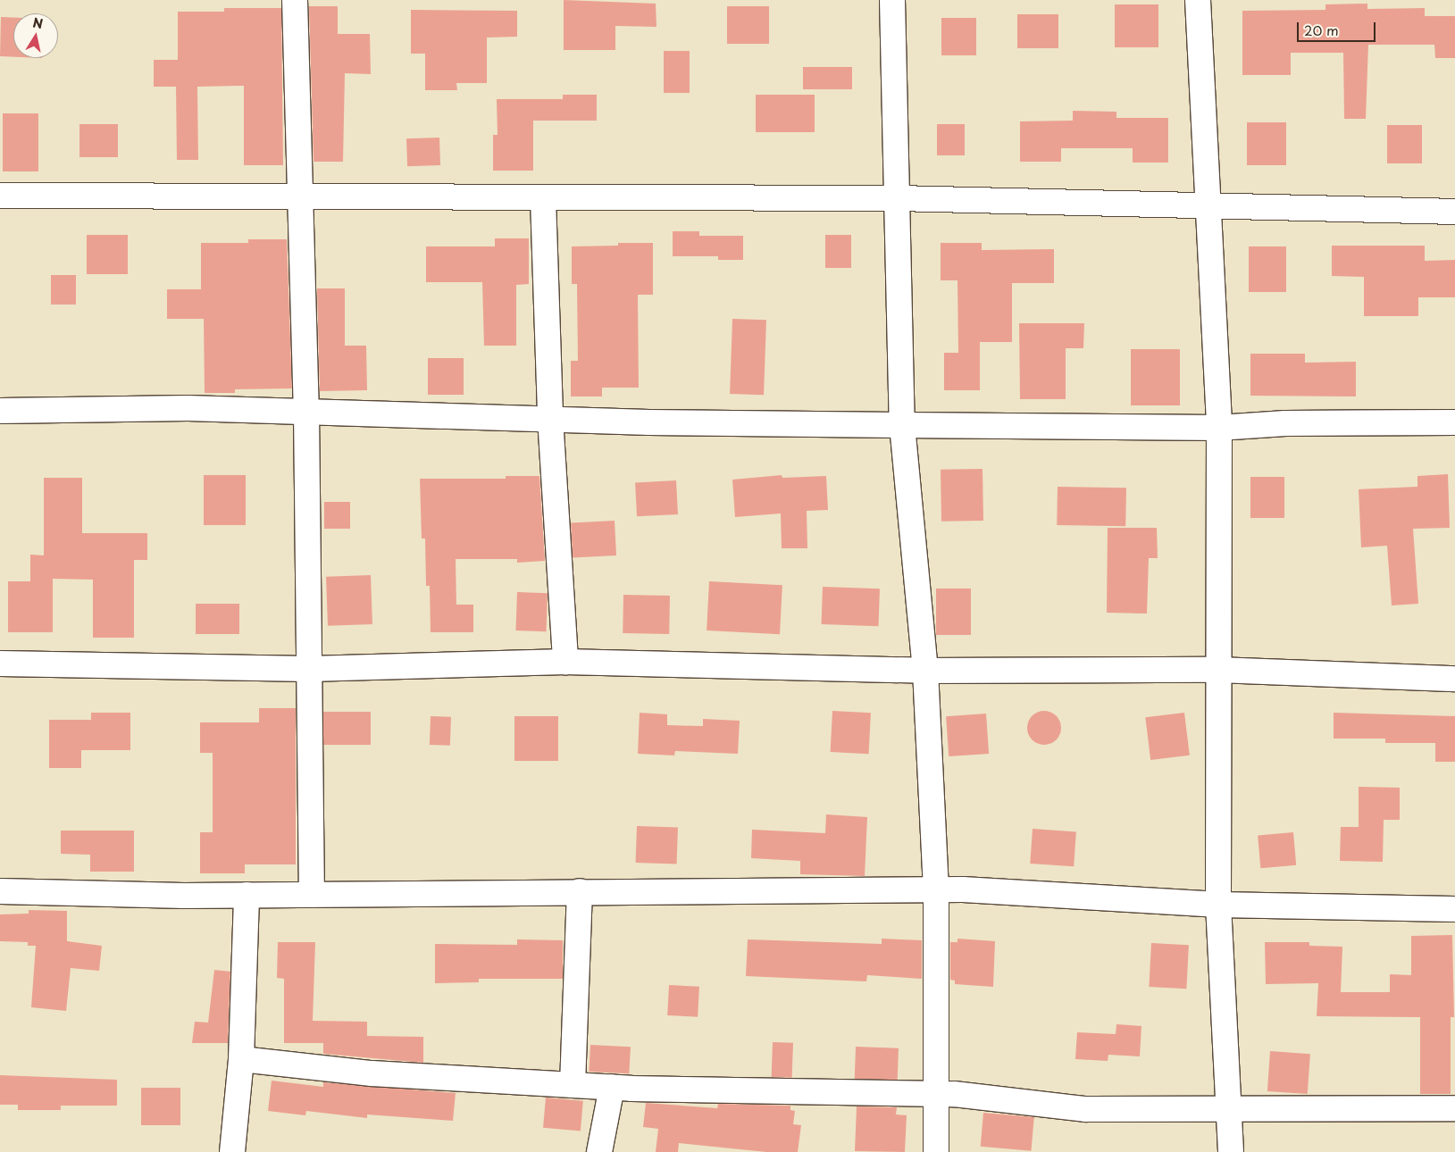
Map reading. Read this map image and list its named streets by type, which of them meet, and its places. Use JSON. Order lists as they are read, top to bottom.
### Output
{
  "scale_bar": "20 m",
  "north": "top"
}
